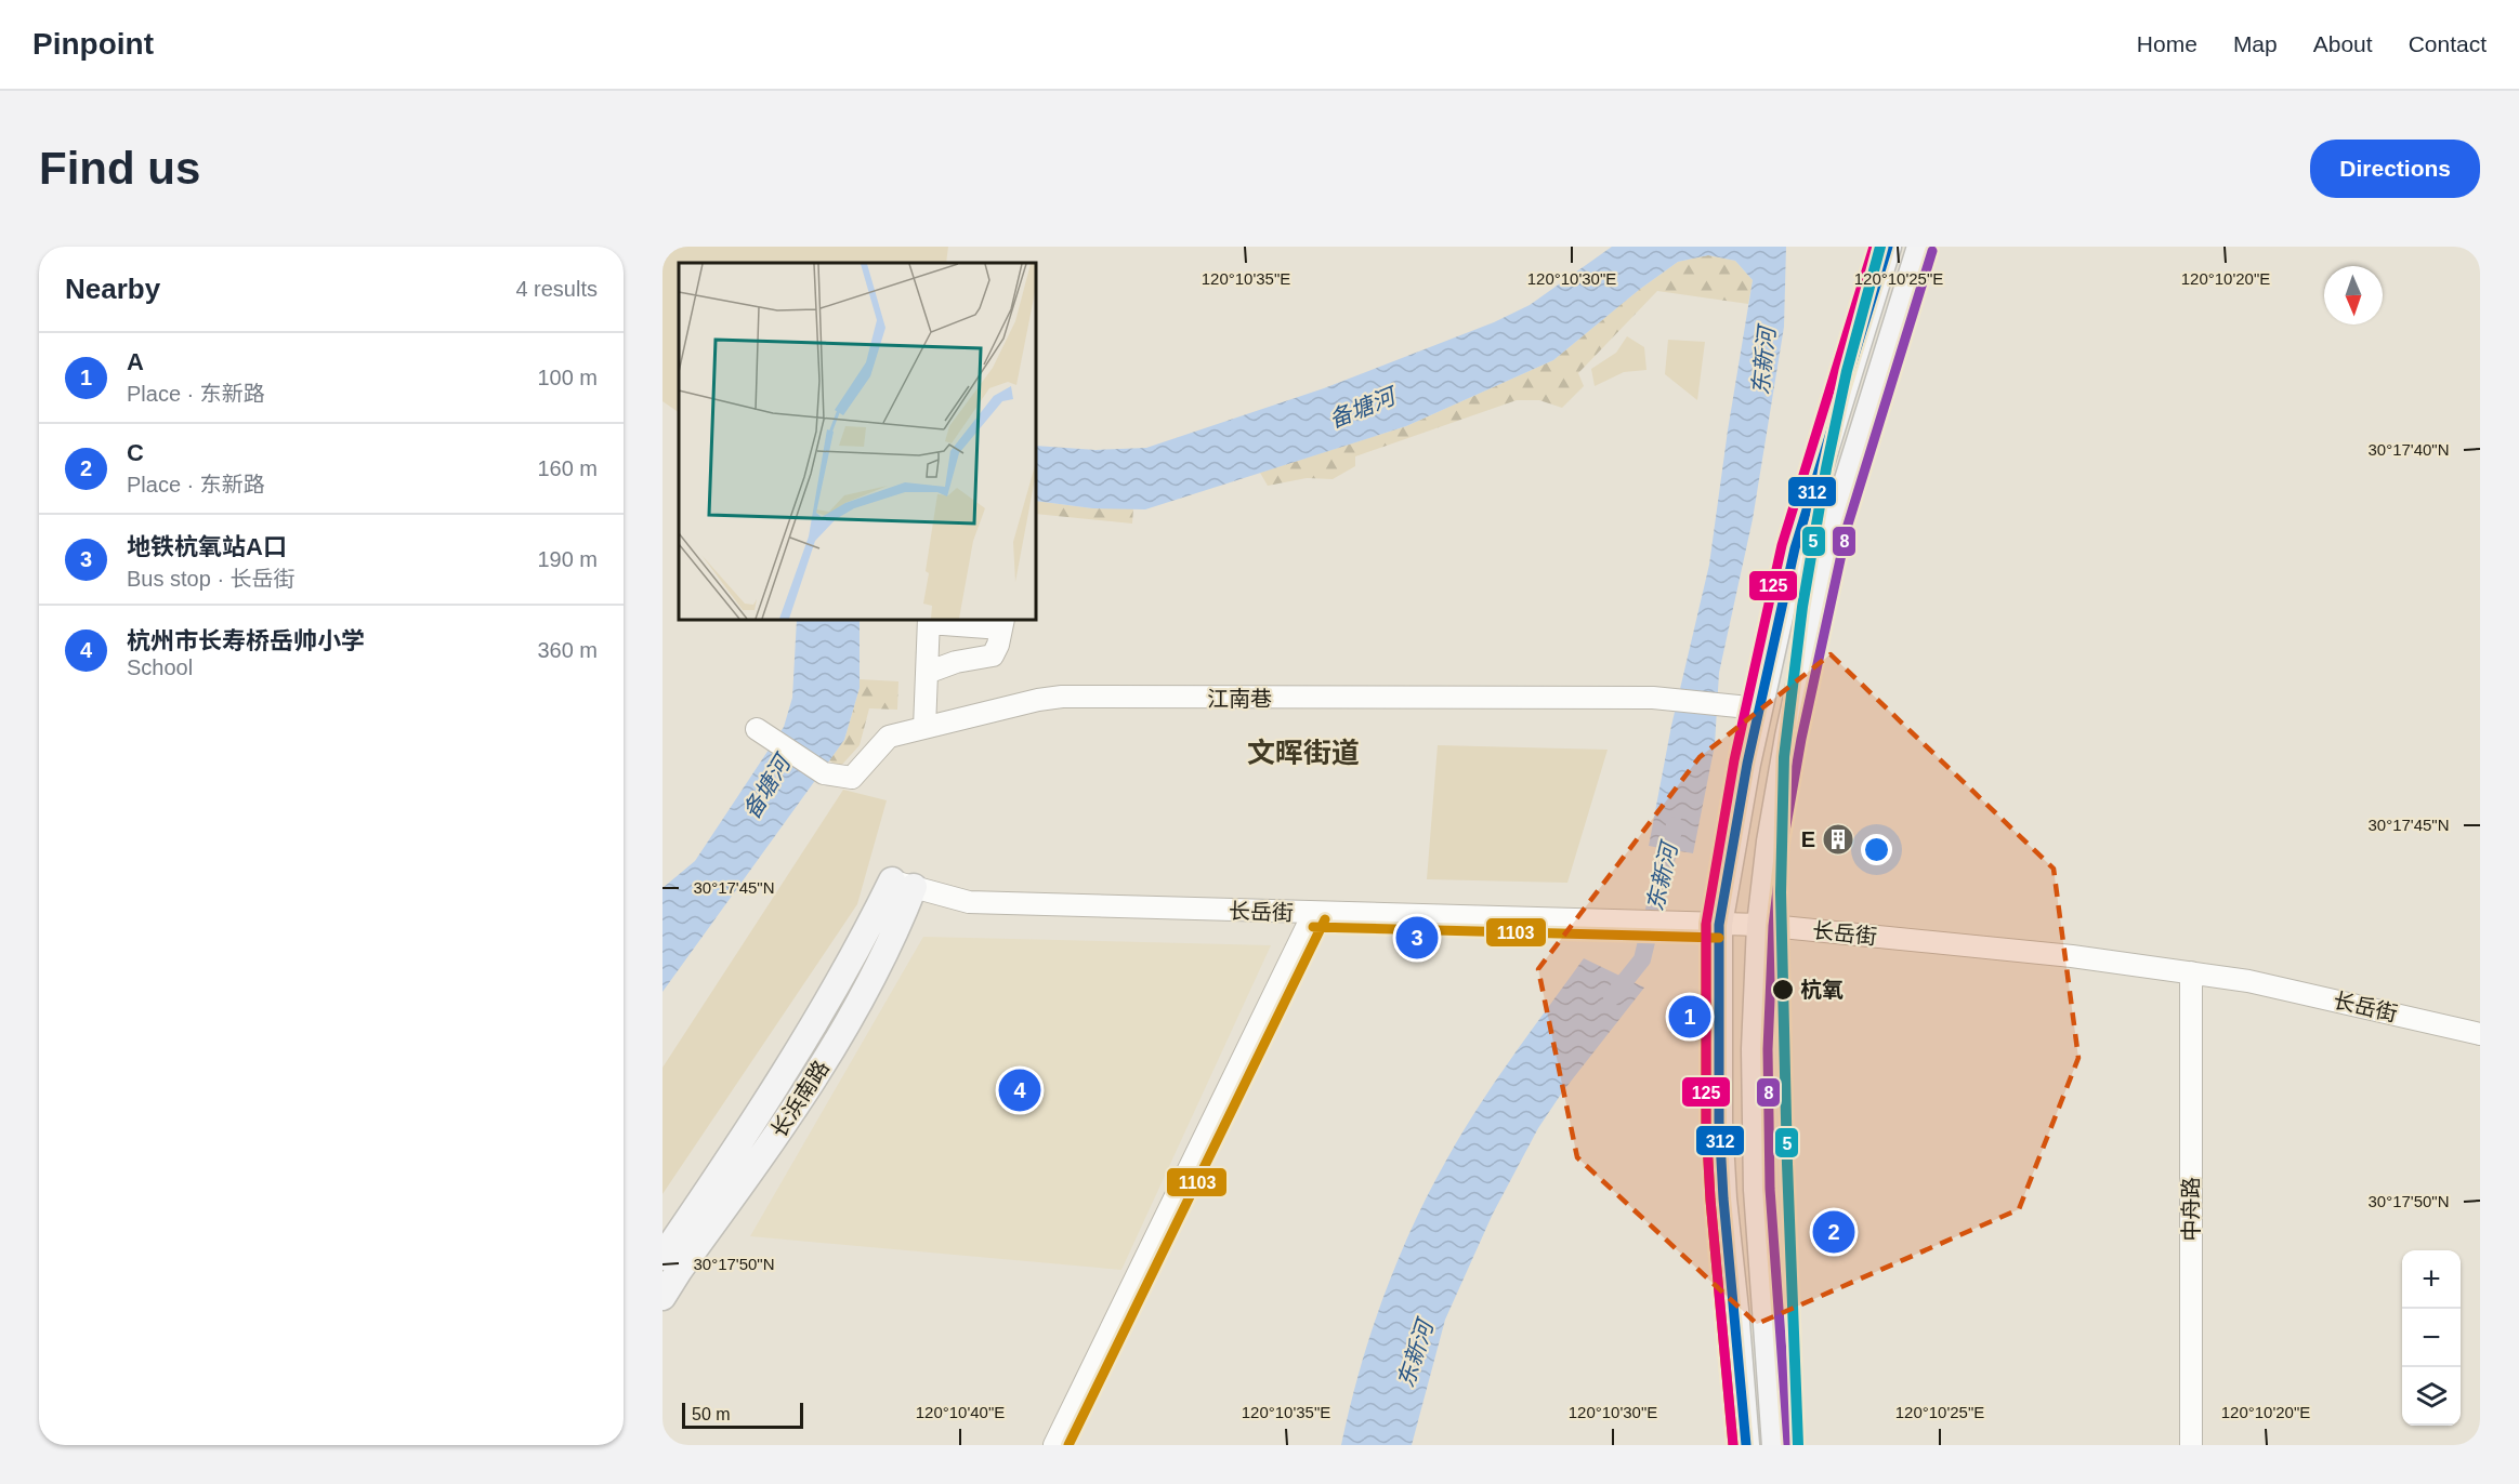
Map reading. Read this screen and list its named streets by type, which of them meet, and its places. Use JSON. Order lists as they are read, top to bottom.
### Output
{
  "streets": {
    "main road": ["长浜南路"],
    "street": ["江南巷", "长岳街", "中舟路"]
  },
  "crossings": [
    ["长岳街", "长浜南路"],
    ["长岳街", "中舟路"]
  ],
  "districts": ["文晖街道"],
  "water": ["东新河", "备塘河"],
  "places": {
    "building": ["E"],
    "other": ["杭氧"]
  },
  "lines": [
    "transit line 5",
    "transit line 312",
    "transit line 125",
    "transit line 8",
    "transit line 1103"
  ],
  "scale_bar": "50 m",
  "north": "bottom",
  "page": {
    "header": "Pinpoint",
    "nav": [
      "Home",
      "Map",
      "About",
      "Contact"
    ],
    "buttons": "Directions",
    "title": "Find us",
    "heading": ["Nearby", "4 results"],
    "list": [
      {
        "mark": "1",
        "name": "A",
        "note": "Place · 东新路",
        "value": "100 m"
      },
      {
        "mark": "2",
        "name": "C",
        "note": "Place · 东新路",
        "value": "160 m"
      },
      {
        "mark": "3",
        "name": "地铁杭氧站A口",
        "note": "Bus stop · 长岳街",
        "value": "190 m"
      },
      {
        "mark": "4",
        "name": "杭州市长寿桥岳帅小学",
        "note": "School",
        "value": "360 m"
      }
    ],
    "pins": [
      "3",
      "1",
      "4",
      "2"
    ],
    "map_buttons": ["+", "−"],
    "scale": "50 m"
  },
  "coordinates": [
    "120°10'35\"E",
    "120°10'30\"E",
    "120°10'25\"E",
    "120°10'20\"E",
    "30°17'40\"N",
    "30°17'45\"N",
    "30°17'50\"N",
    "120°10'40\"E"
  ]
}
